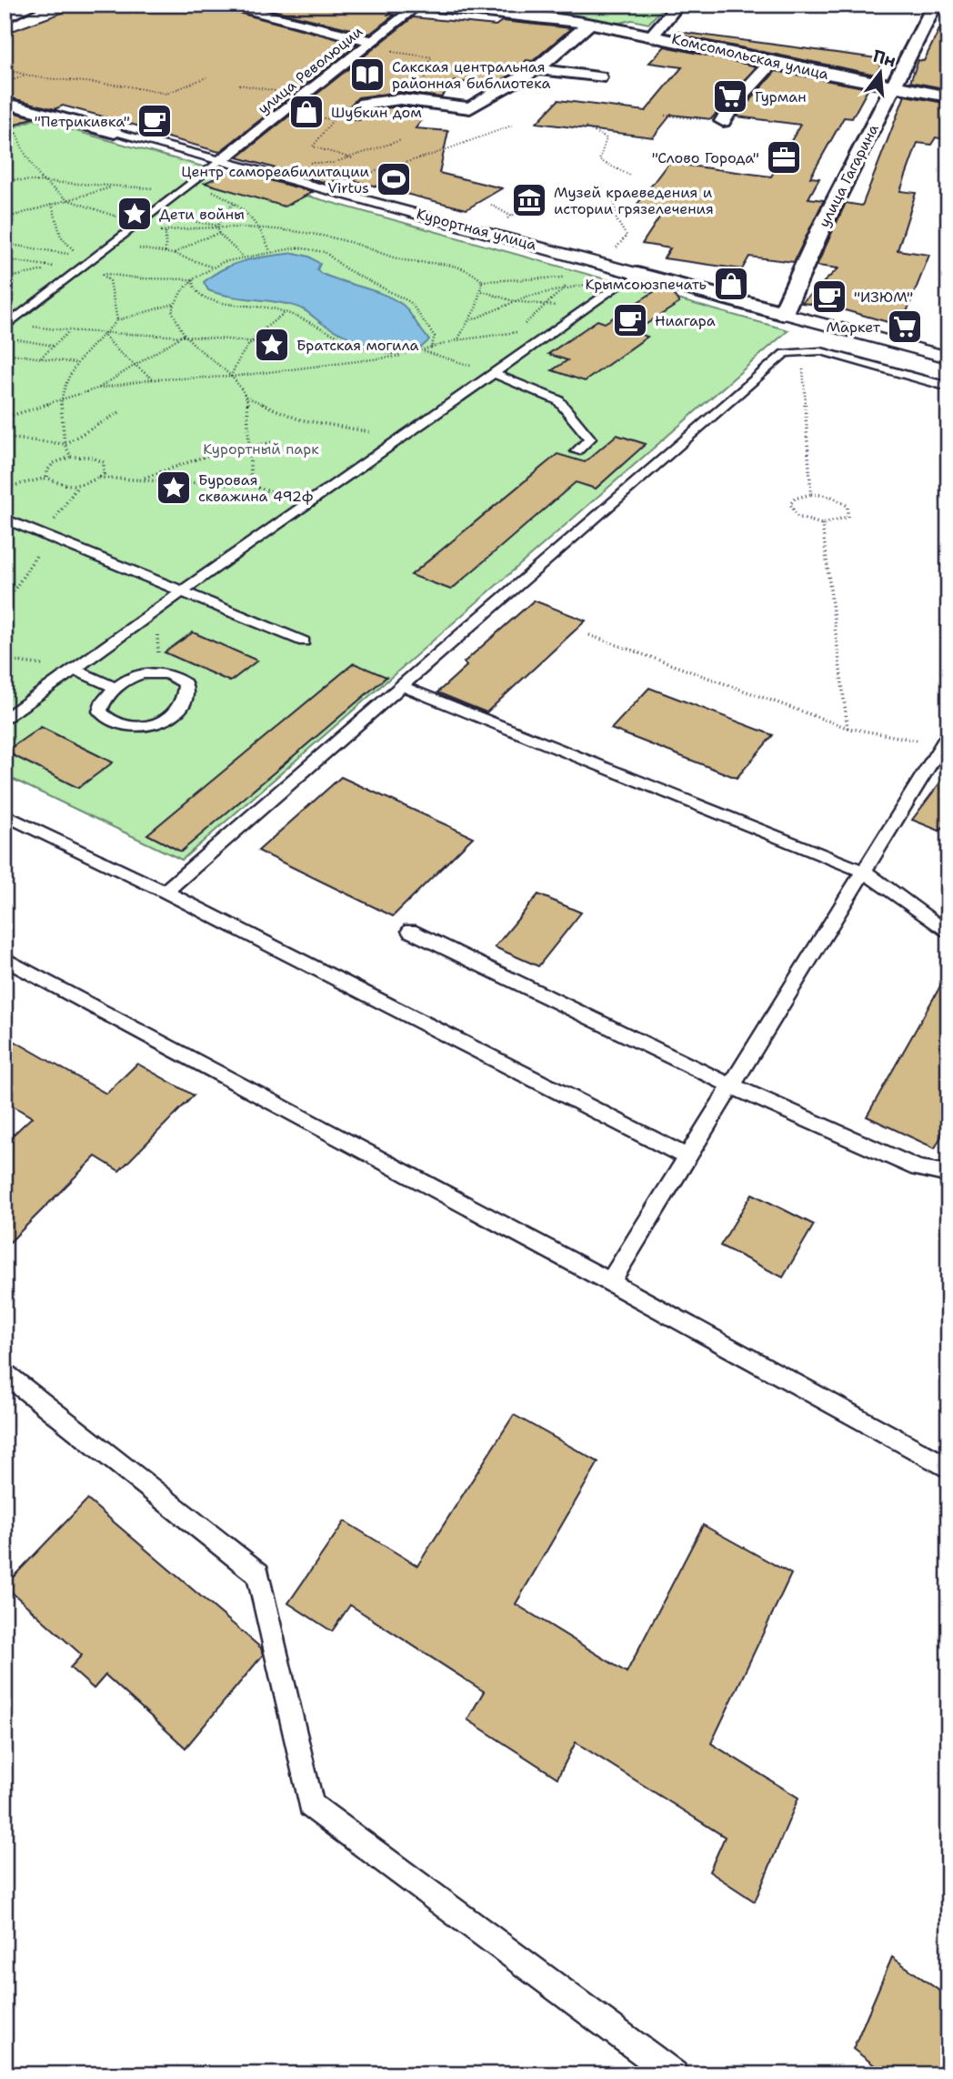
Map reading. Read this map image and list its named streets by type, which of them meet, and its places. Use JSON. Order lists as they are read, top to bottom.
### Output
{
  "streets": {
    "street": [
      "Комсомольская улица",
      "улица Революции",
      "улица Гагарина",
      "Курортная улица"
    ]
  },
  "crossings": [
    ["Комсомольская улица", "улица Революции"],
    ["Комсомольская улица", "улица Гагарина"],
    ["улица Революции", "Курортная улица"],
    ["улица Гагарина", "Курортная улица"]
  ],
  "parks": ["Курортный парк"],
  "places": {
    "library": ["Сакская центральная районная библиотека"],
    "supermarket": ["Гурман", "Маркет"],
    "shop": ["Шубкин дом", "Крымсоюзпечать"],
    "cafe": ["\"Петрикивка\"", "\"ИЗЮМ\"", "Ниагара"],
    "office": ["\"Слово Города\""],
    "sports": ["Центр самореабилитации Virtus"],
    "museum": ["Музей краеведения и истории грязелечения"],
    "place": ["Дети войны", "Братская могила", "Буровая скважина 492ф"]
  },
  "north": "top"
}
